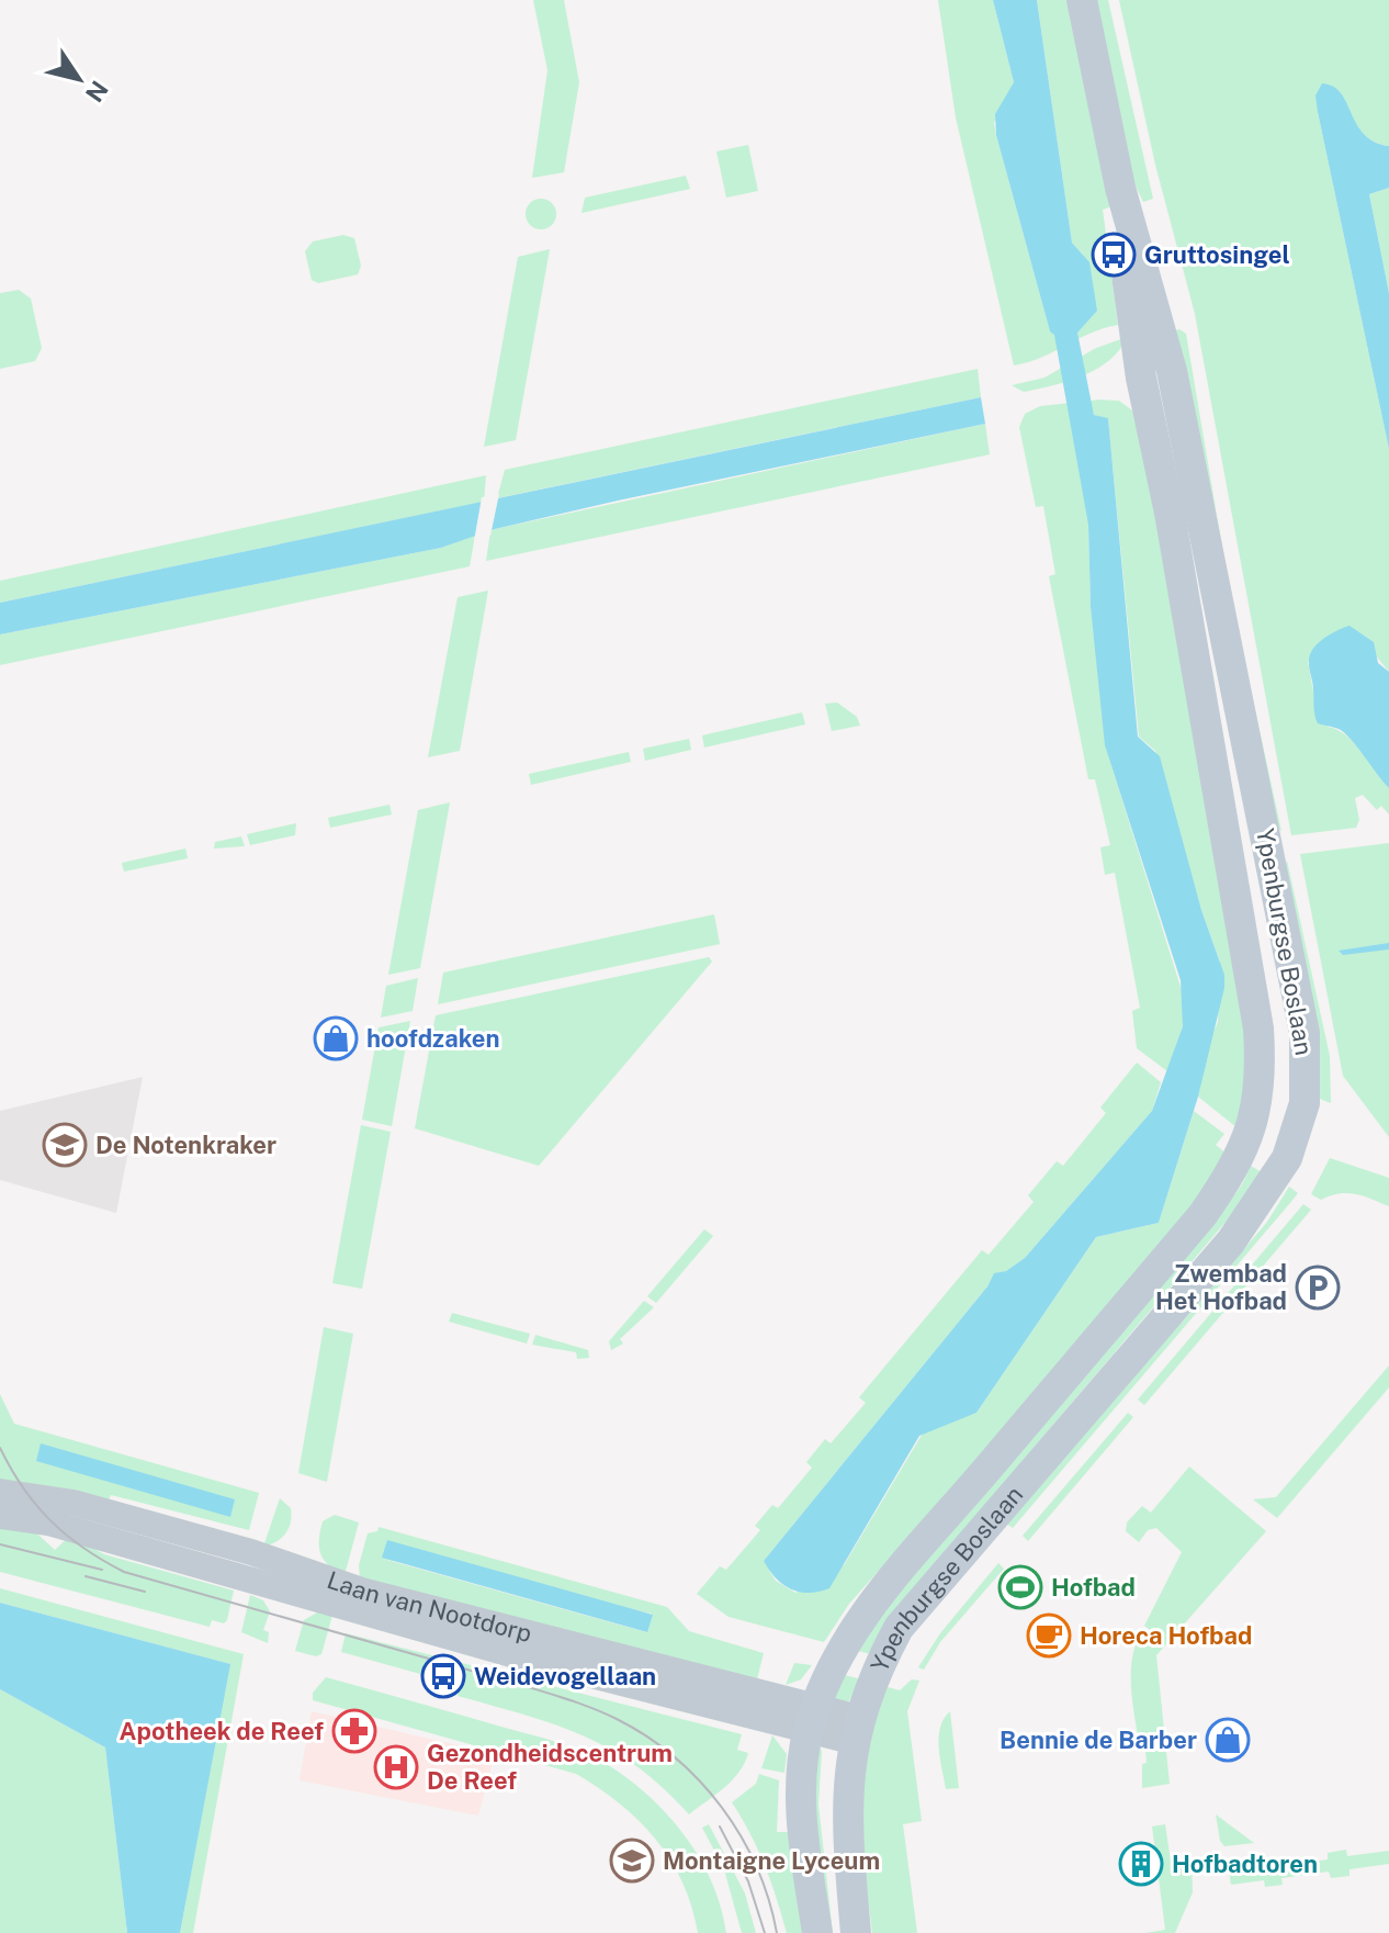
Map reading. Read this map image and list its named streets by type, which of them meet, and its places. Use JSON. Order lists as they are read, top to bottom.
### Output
{
  "streets": {
    "main road": ["Ypenburgse Boslaan"],
    "street": ["Laan van Nootdorp"]
  },
  "crossings": [
    ["Ypenburgse Boslaan", "Laan van Nootdorp"]
  ],
  "places": {
    "bus stop": ["Gruttosingel", "Weidevogellaan"],
    "shop": ["hoofdzaken", "Bennie de Barber"],
    "school or university": ["De Notenkraker", "Montaigne Lyceum"],
    "parking": ["Zwembad Het Hofbad"],
    "sports": ["Hofbad"],
    "cafe": ["Horeca Hofbad"],
    "pharmacy": ["Apotheek de Reef"],
    "hospital": ["Gezondheidscentrum De Reef"],
    "building": ["Hofbadtoren"]
  },
  "north": "bottom right"
}
